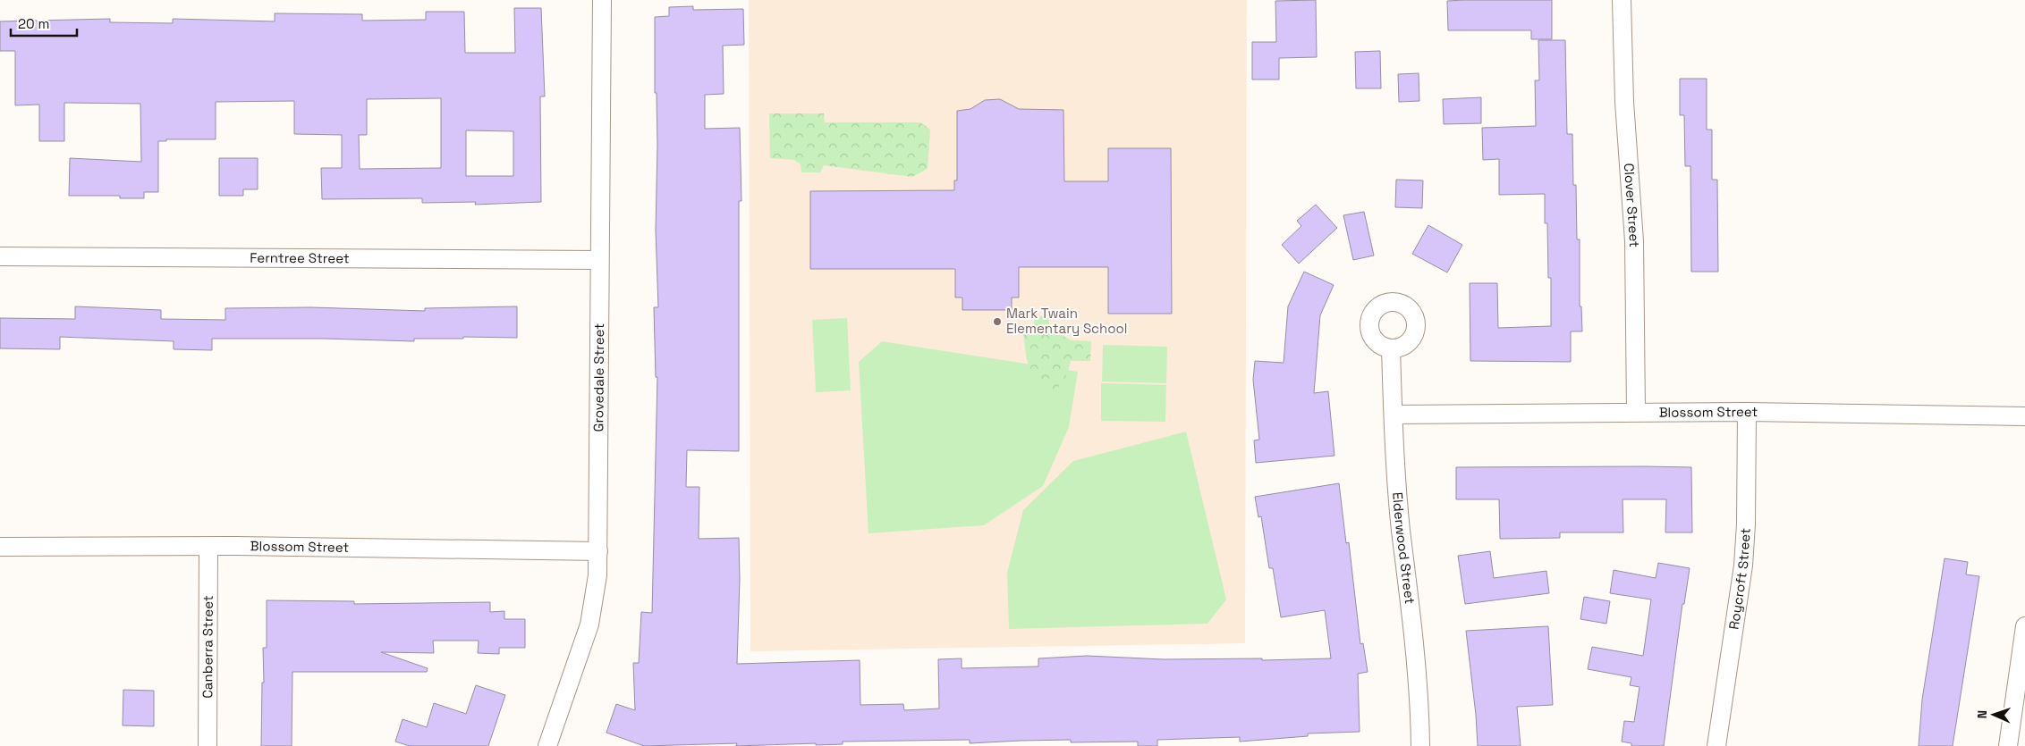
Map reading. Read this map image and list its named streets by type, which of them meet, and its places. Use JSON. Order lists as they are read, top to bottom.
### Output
{
  "streets": {
    "street": [
      "Clover Street",
      "Ferntree Street",
      "Grovedale Street",
      "Blossom Street",
      "Elderwood Street",
      "Roycroft Street",
      "Canberra Street"
    ]
  },
  "crossings": [
    ["Clover Street", "Blossom Street"],
    ["Ferntree Street", "Grovedale Street"],
    ["Grovedale Street", "Blossom Street"],
    ["Blossom Street", "Elderwood Street"],
    ["Blossom Street", "Roycroft Street"],
    ["Blossom Street", "Canberra Street"]
  ],
  "places": ["Mark Twain Elementary School"],
  "scale_bar": "20 m",
  "north": "left"
}
